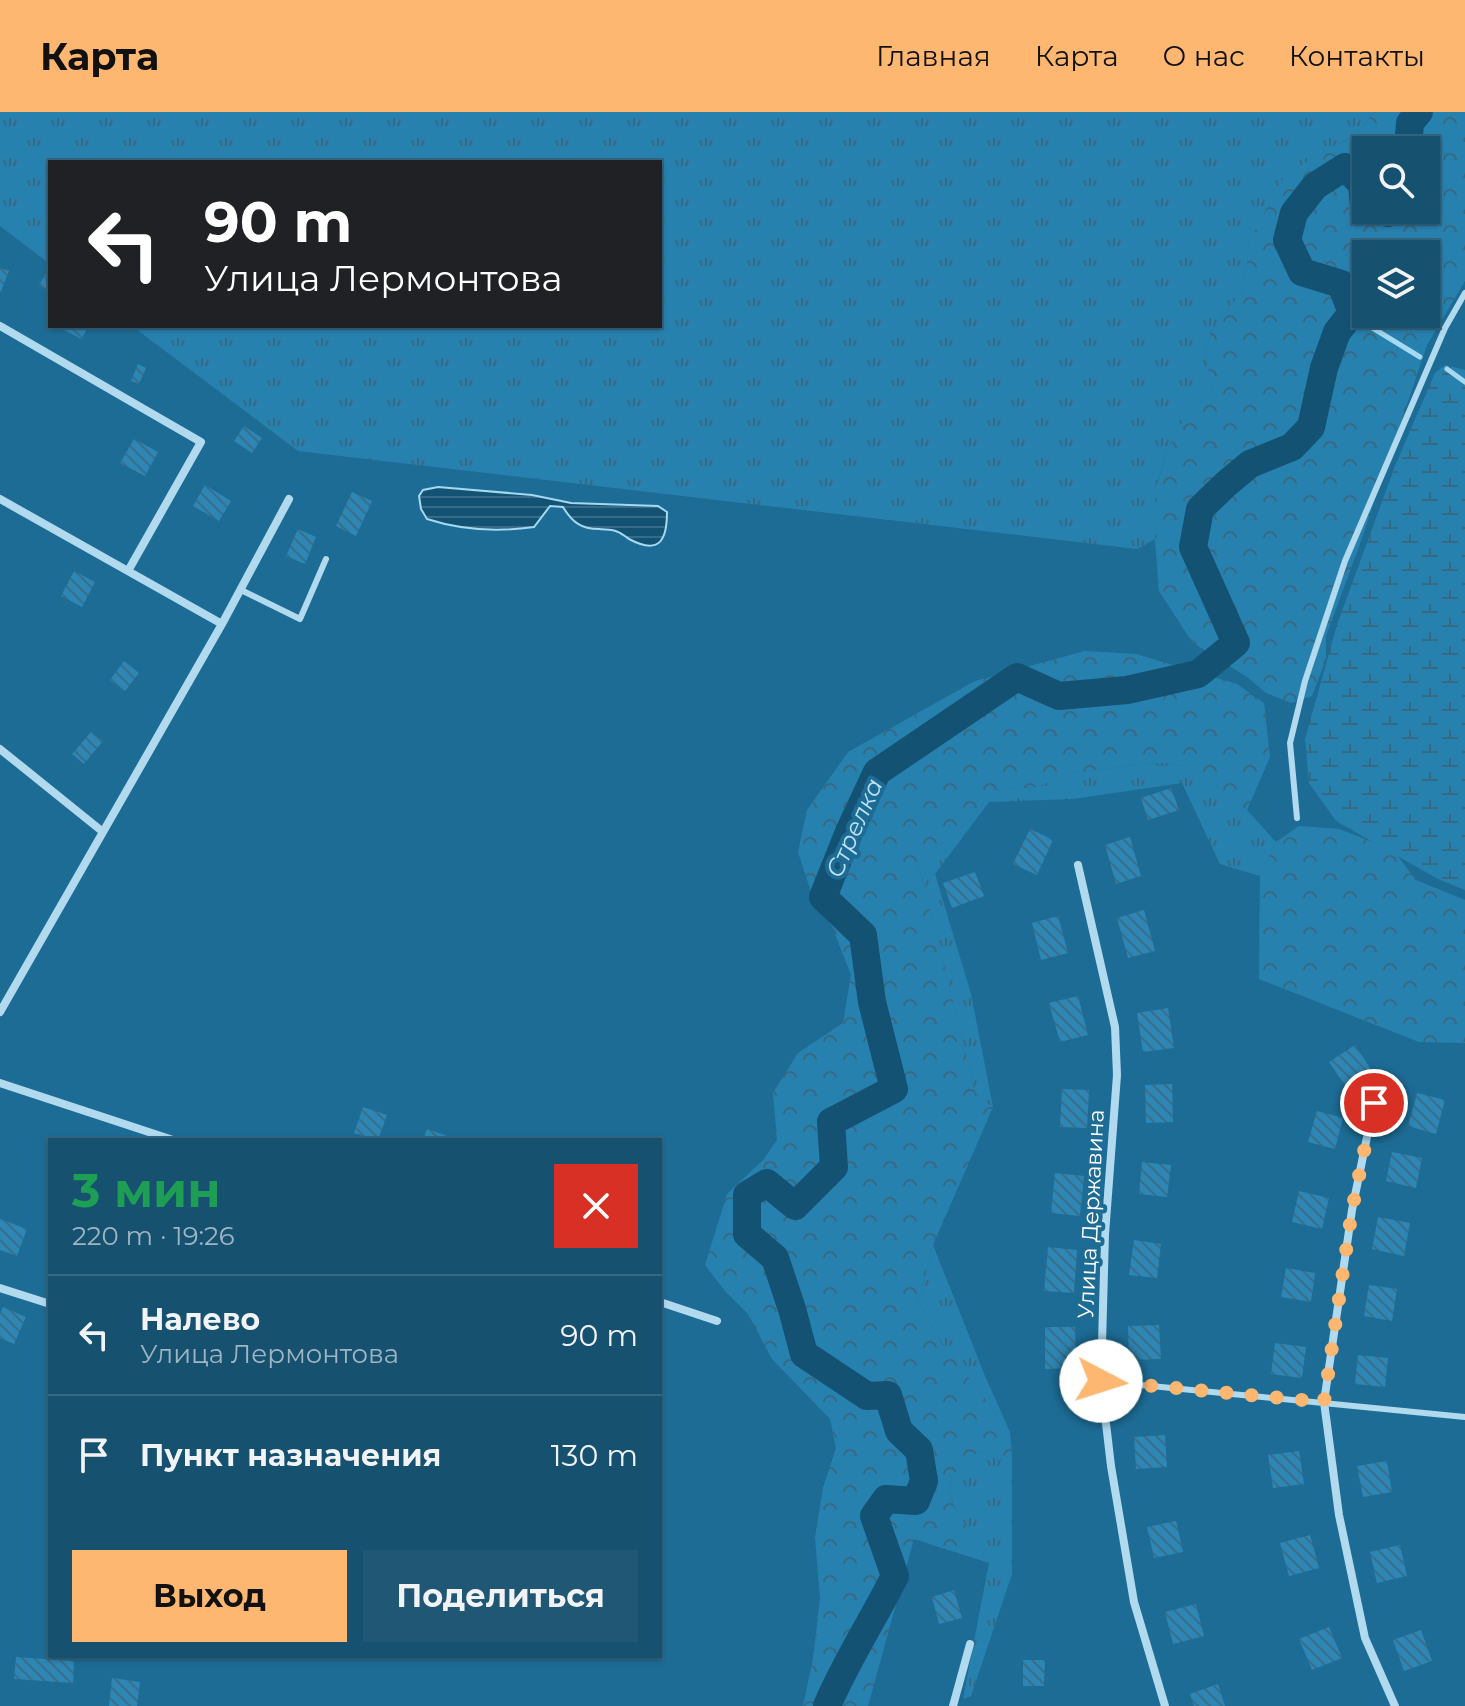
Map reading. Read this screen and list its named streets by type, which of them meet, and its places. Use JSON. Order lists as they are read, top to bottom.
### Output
{
  "streets": {
    "street": ["Улица Державина"]
  },
  "water": ["Стрелка"],
  "page": {
    "header": "Карта",
    "nav": [
      "Главная",
      "Карта",
      "О нас",
      "Контакты"
    ],
    "turn": ["90 m", "Улица Лермонтова"],
    "heading": ["3 мин", "220 m · 19:26"],
    "list": [
      {
        "name": "Налево",
        "note": "Улица Лермонтова",
        "value": "90 m"
      },
      {
        "name": "Пункт назначения",
        "value": "130 m"
      }
    ],
    "buttons": ["Выход", "Поделиться"]
  }
}
